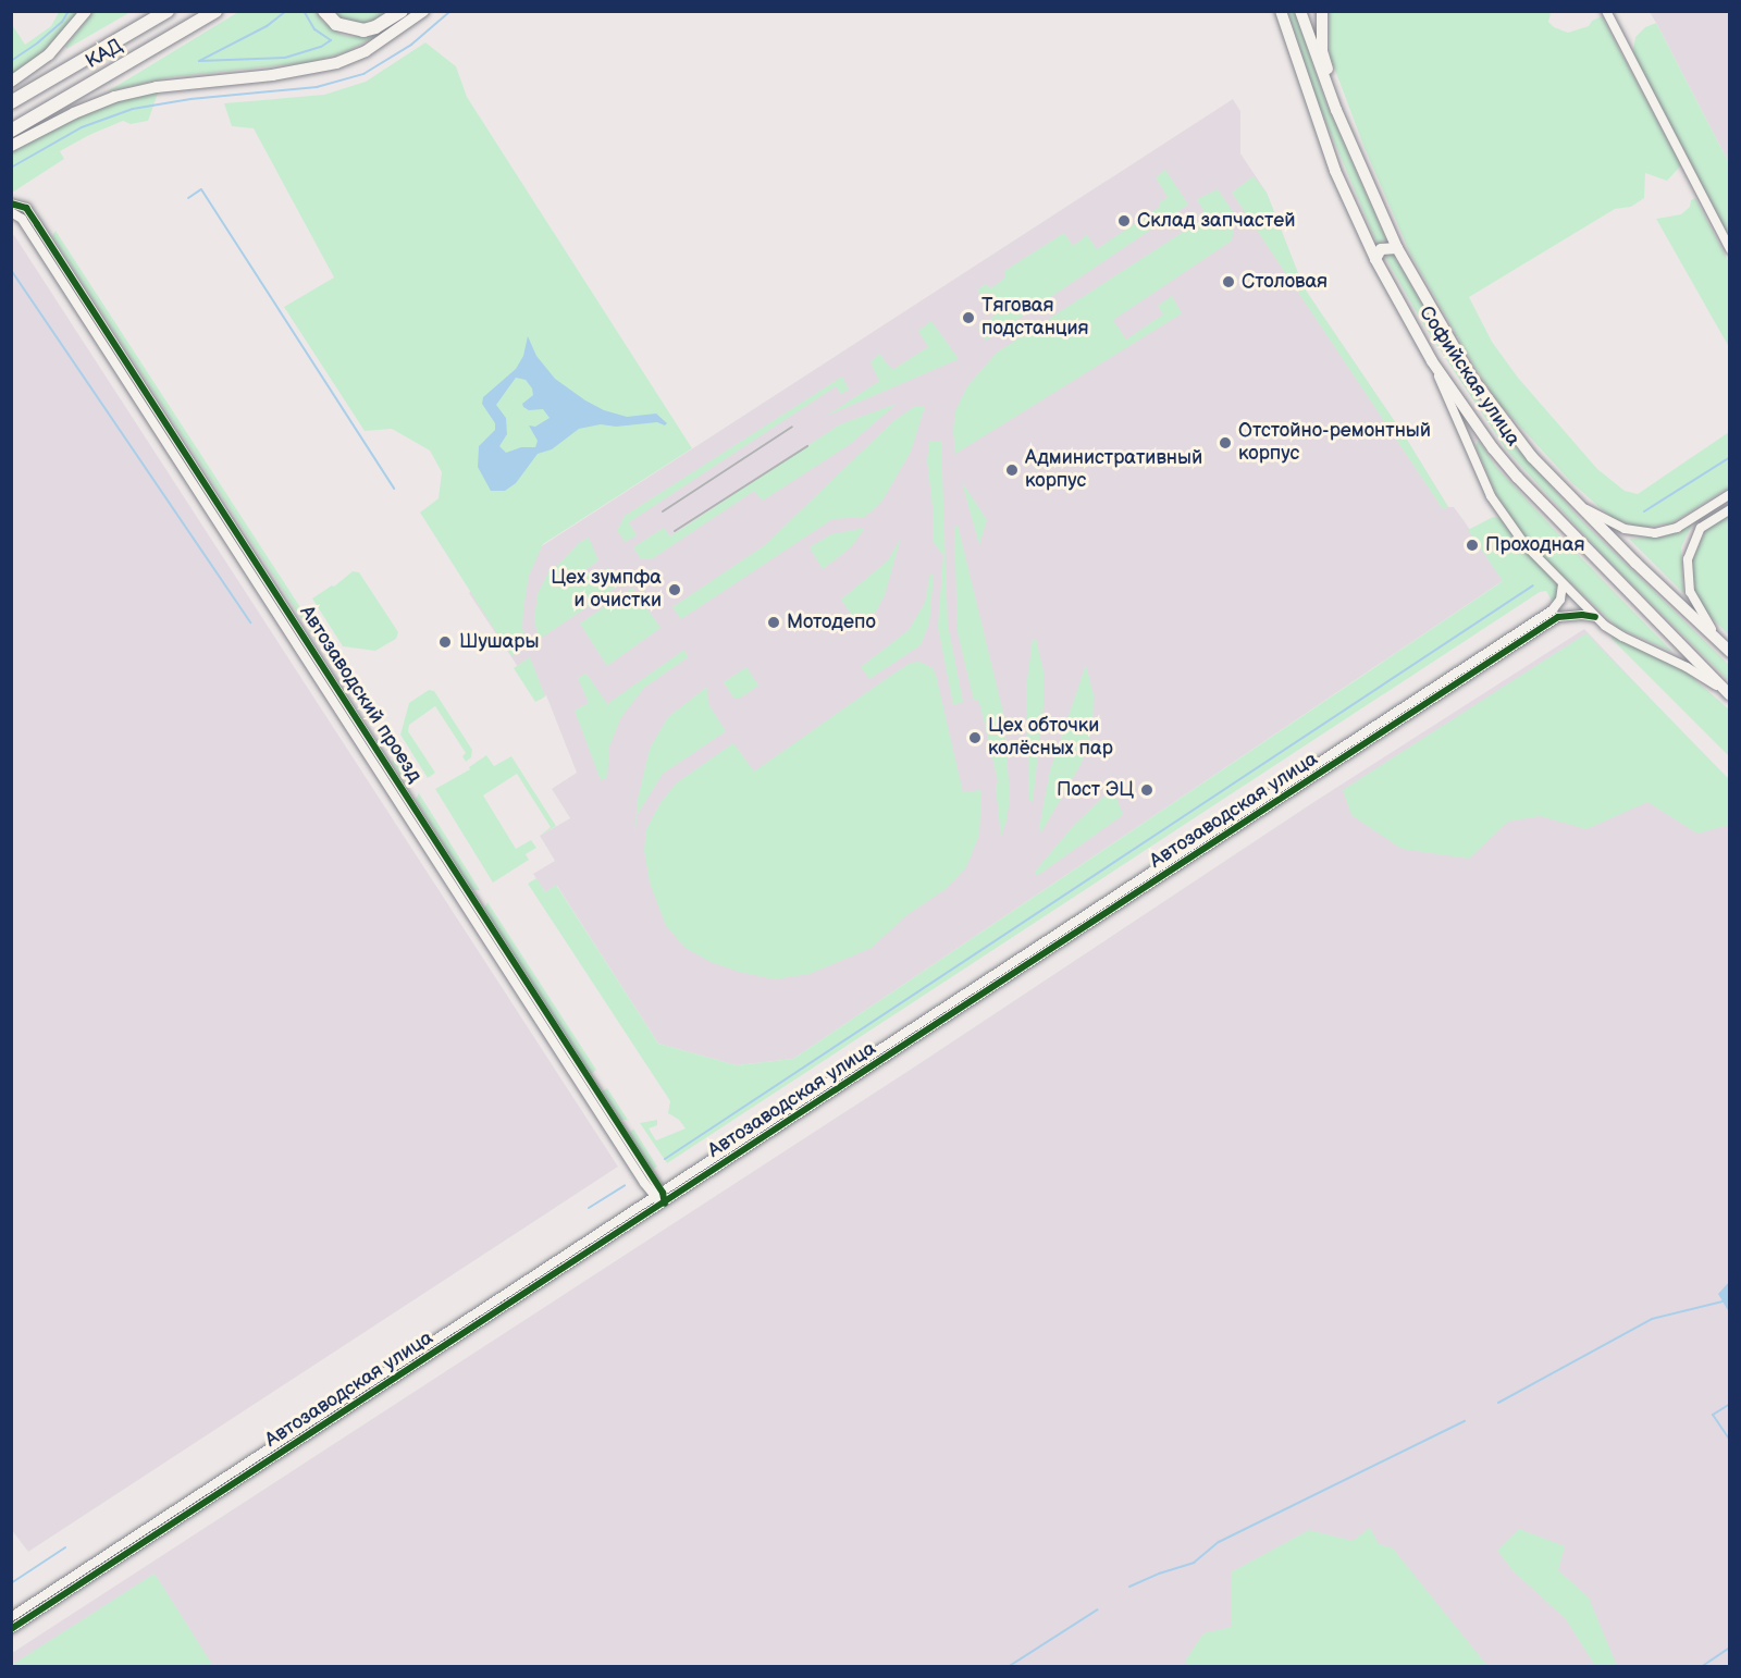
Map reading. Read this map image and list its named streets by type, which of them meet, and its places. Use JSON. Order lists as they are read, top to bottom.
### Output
{
  "streets": {
    "highway": ["КАД"],
    "main road": ["Софийская улица"],
    "street": ["Автозаводский проезд", "Автозаводская улица"]
  },
  "crossings": [
    ["Автозаводский проезд", "Автозаводская улица"]
  ],
  "places": [
    "Склад запчастей",
    "Столовая",
    "Тяговая подстанция",
    "Отстойно-ремонтный корпус",
    "Административный корпус",
    "Проходная",
    "Цех зумпфа и очистки",
    "Мотодепо",
    "Шушары",
    "Цех обточки колёсных пар",
    "Пост ЭЦ"
  ]
}
